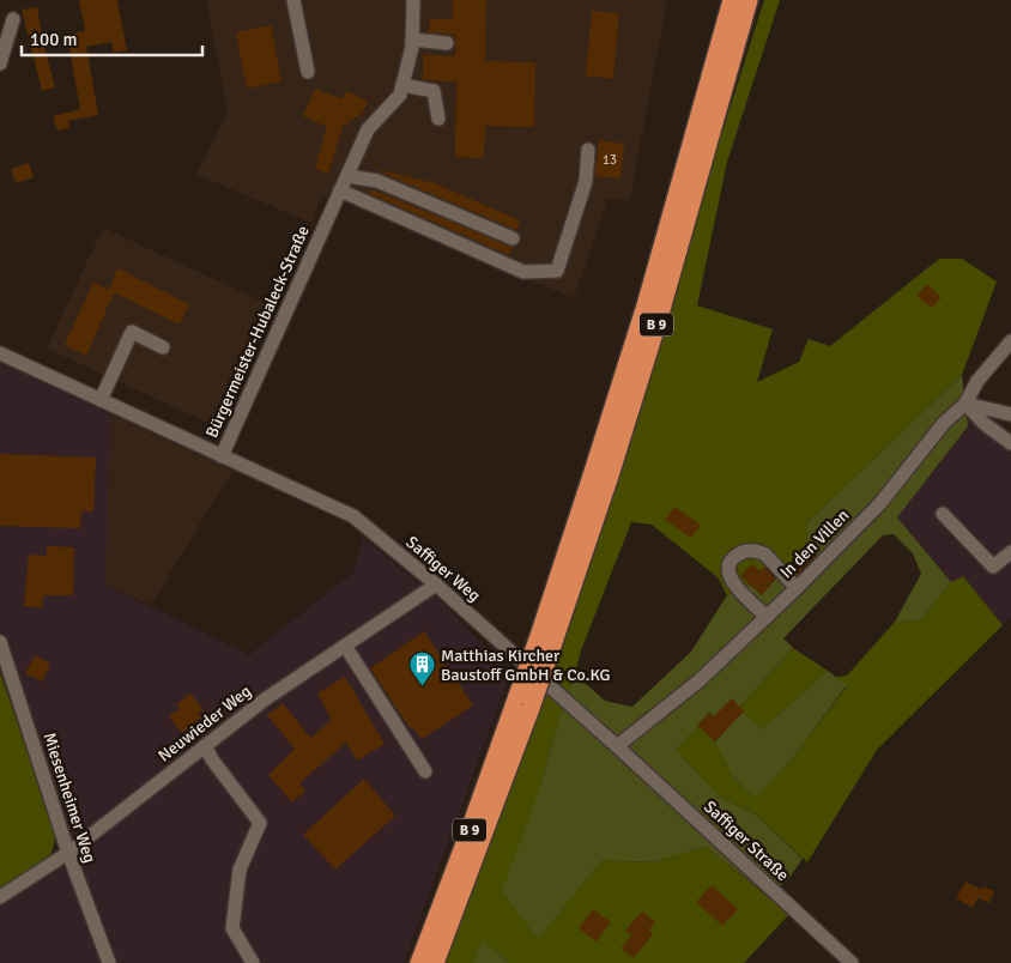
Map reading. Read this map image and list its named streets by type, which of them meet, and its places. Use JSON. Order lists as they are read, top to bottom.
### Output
{
  "streets": {
    "highway": ["B 9"],
    "street": [
      "Bürgermeister-Hubaleck-Straße",
      "In den Villen",
      "Saffiger Weg",
      "Neuwieder Weg",
      "Miesenheimer Weg",
      "Saffiger Straße"
    ]
  },
  "crossings": [
    ["Bürgermeister-Hubaleck-Straße", "Saffiger Weg"],
    ["In den Villen", "Saffiger Weg"],
    ["In den Villen", "Saffiger Straße"],
    ["Saffiger Weg", "Neuwieder Weg"],
    ["Saffiger Weg", "Saffiger Straße"],
    ["Neuwieder Weg", "Miesenheimer Weg"]
  ],
  "places": {
    "building": ["Matthias Kircher Baustoff GmbH & Co.KG"]
  },
  "house_numbers": ["13"],
  "scale_bar": "100 m"
}
